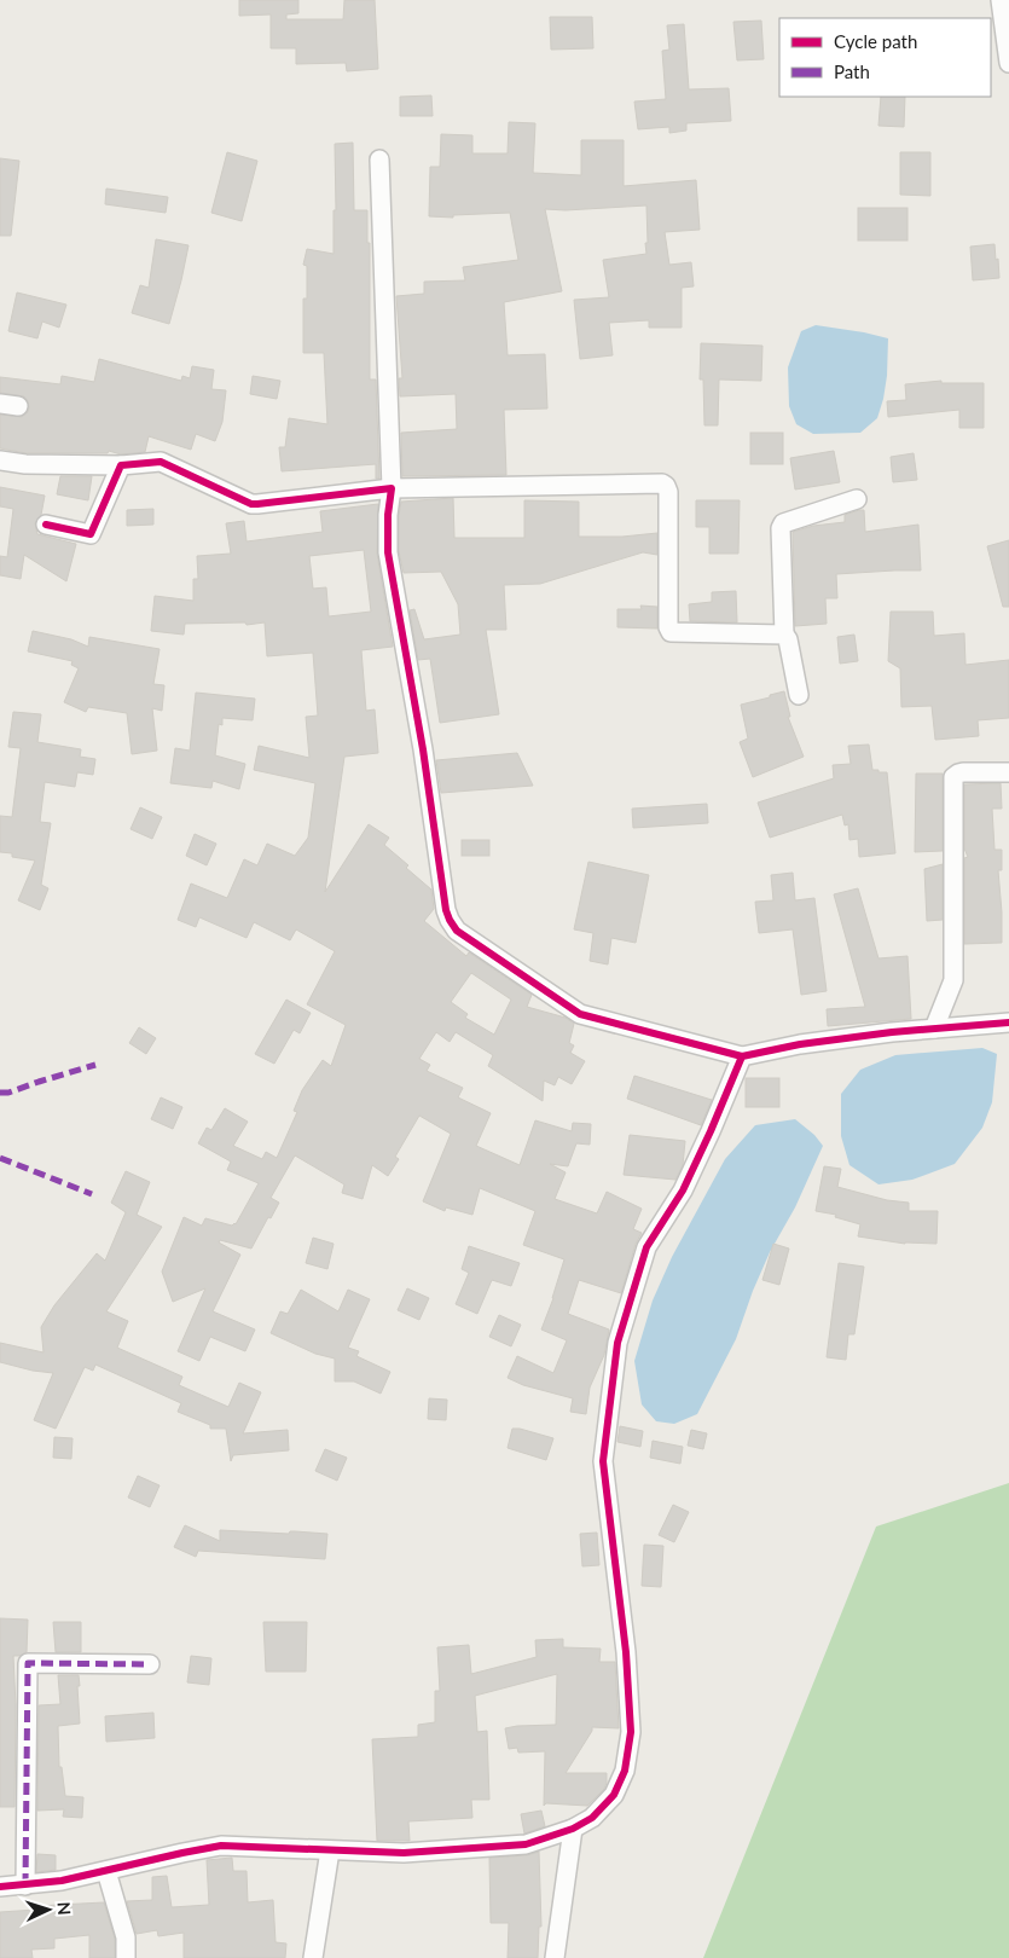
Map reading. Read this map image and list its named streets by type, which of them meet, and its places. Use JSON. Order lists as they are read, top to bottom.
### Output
{
  "legend": ["Cycle path", "Path"],
  "north": "right"
}
